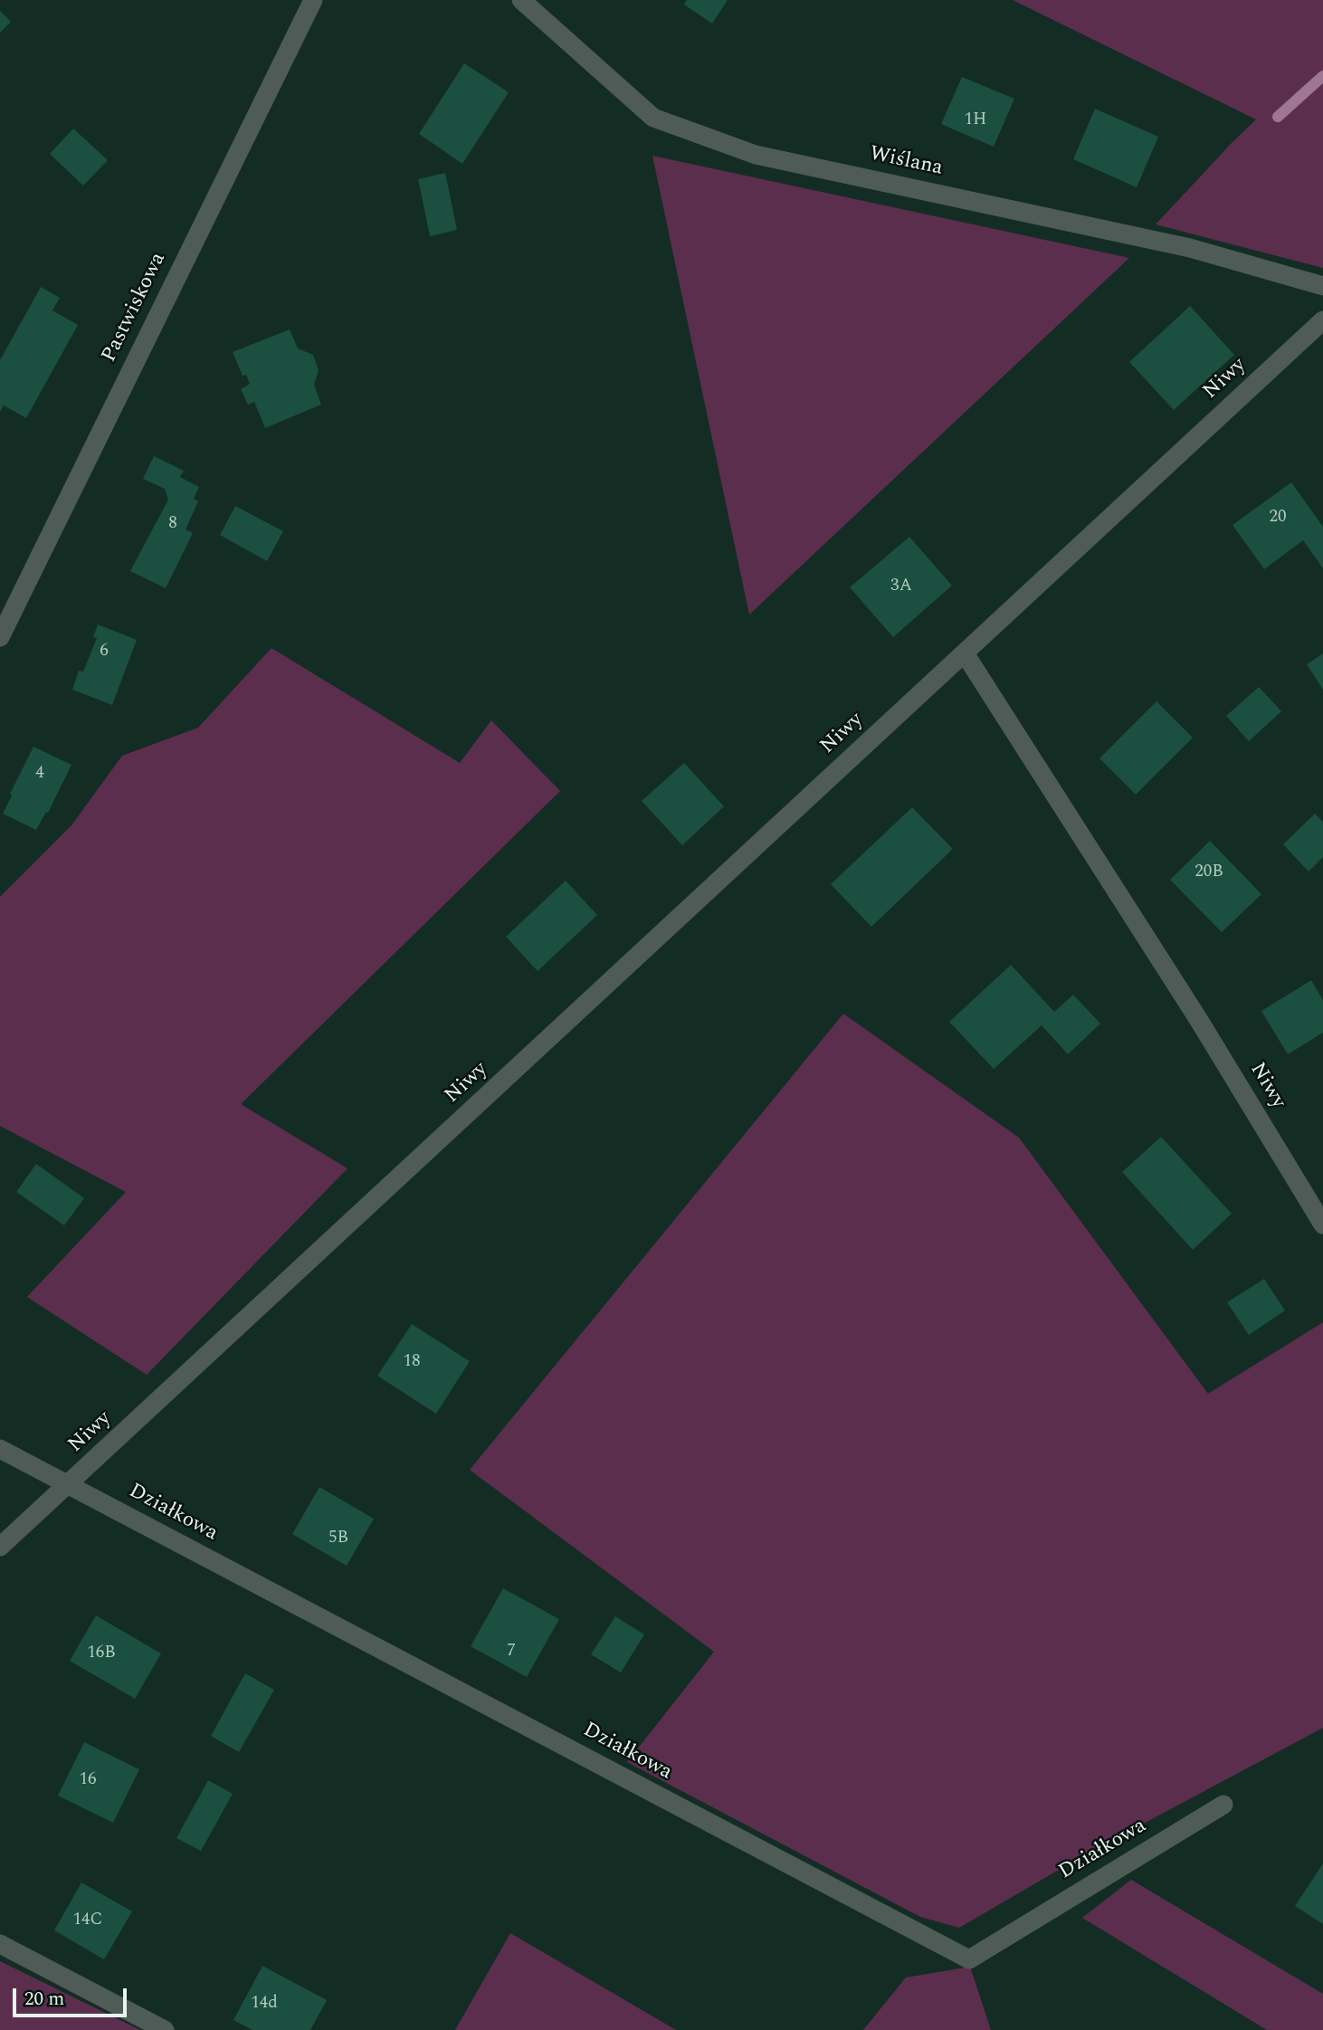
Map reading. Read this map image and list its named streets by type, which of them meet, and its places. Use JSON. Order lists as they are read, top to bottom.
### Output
{
  "streets": {
    "street": [
      "Wiślana",
      "Pastwiskowa",
      "Niwy",
      "Działkowa"
    ]
  },
  "crossings": [
    ["Niwy", "Działkowa"]
  ],
  "house_numbers": [
    "1H",
    "20",
    "8",
    "3A",
    "6",
    "4",
    "20B",
    "18",
    "5B",
    "7",
    "16B",
    "16",
    "14C",
    "14d"
  ],
  "scale_bar": "20 m"
}
